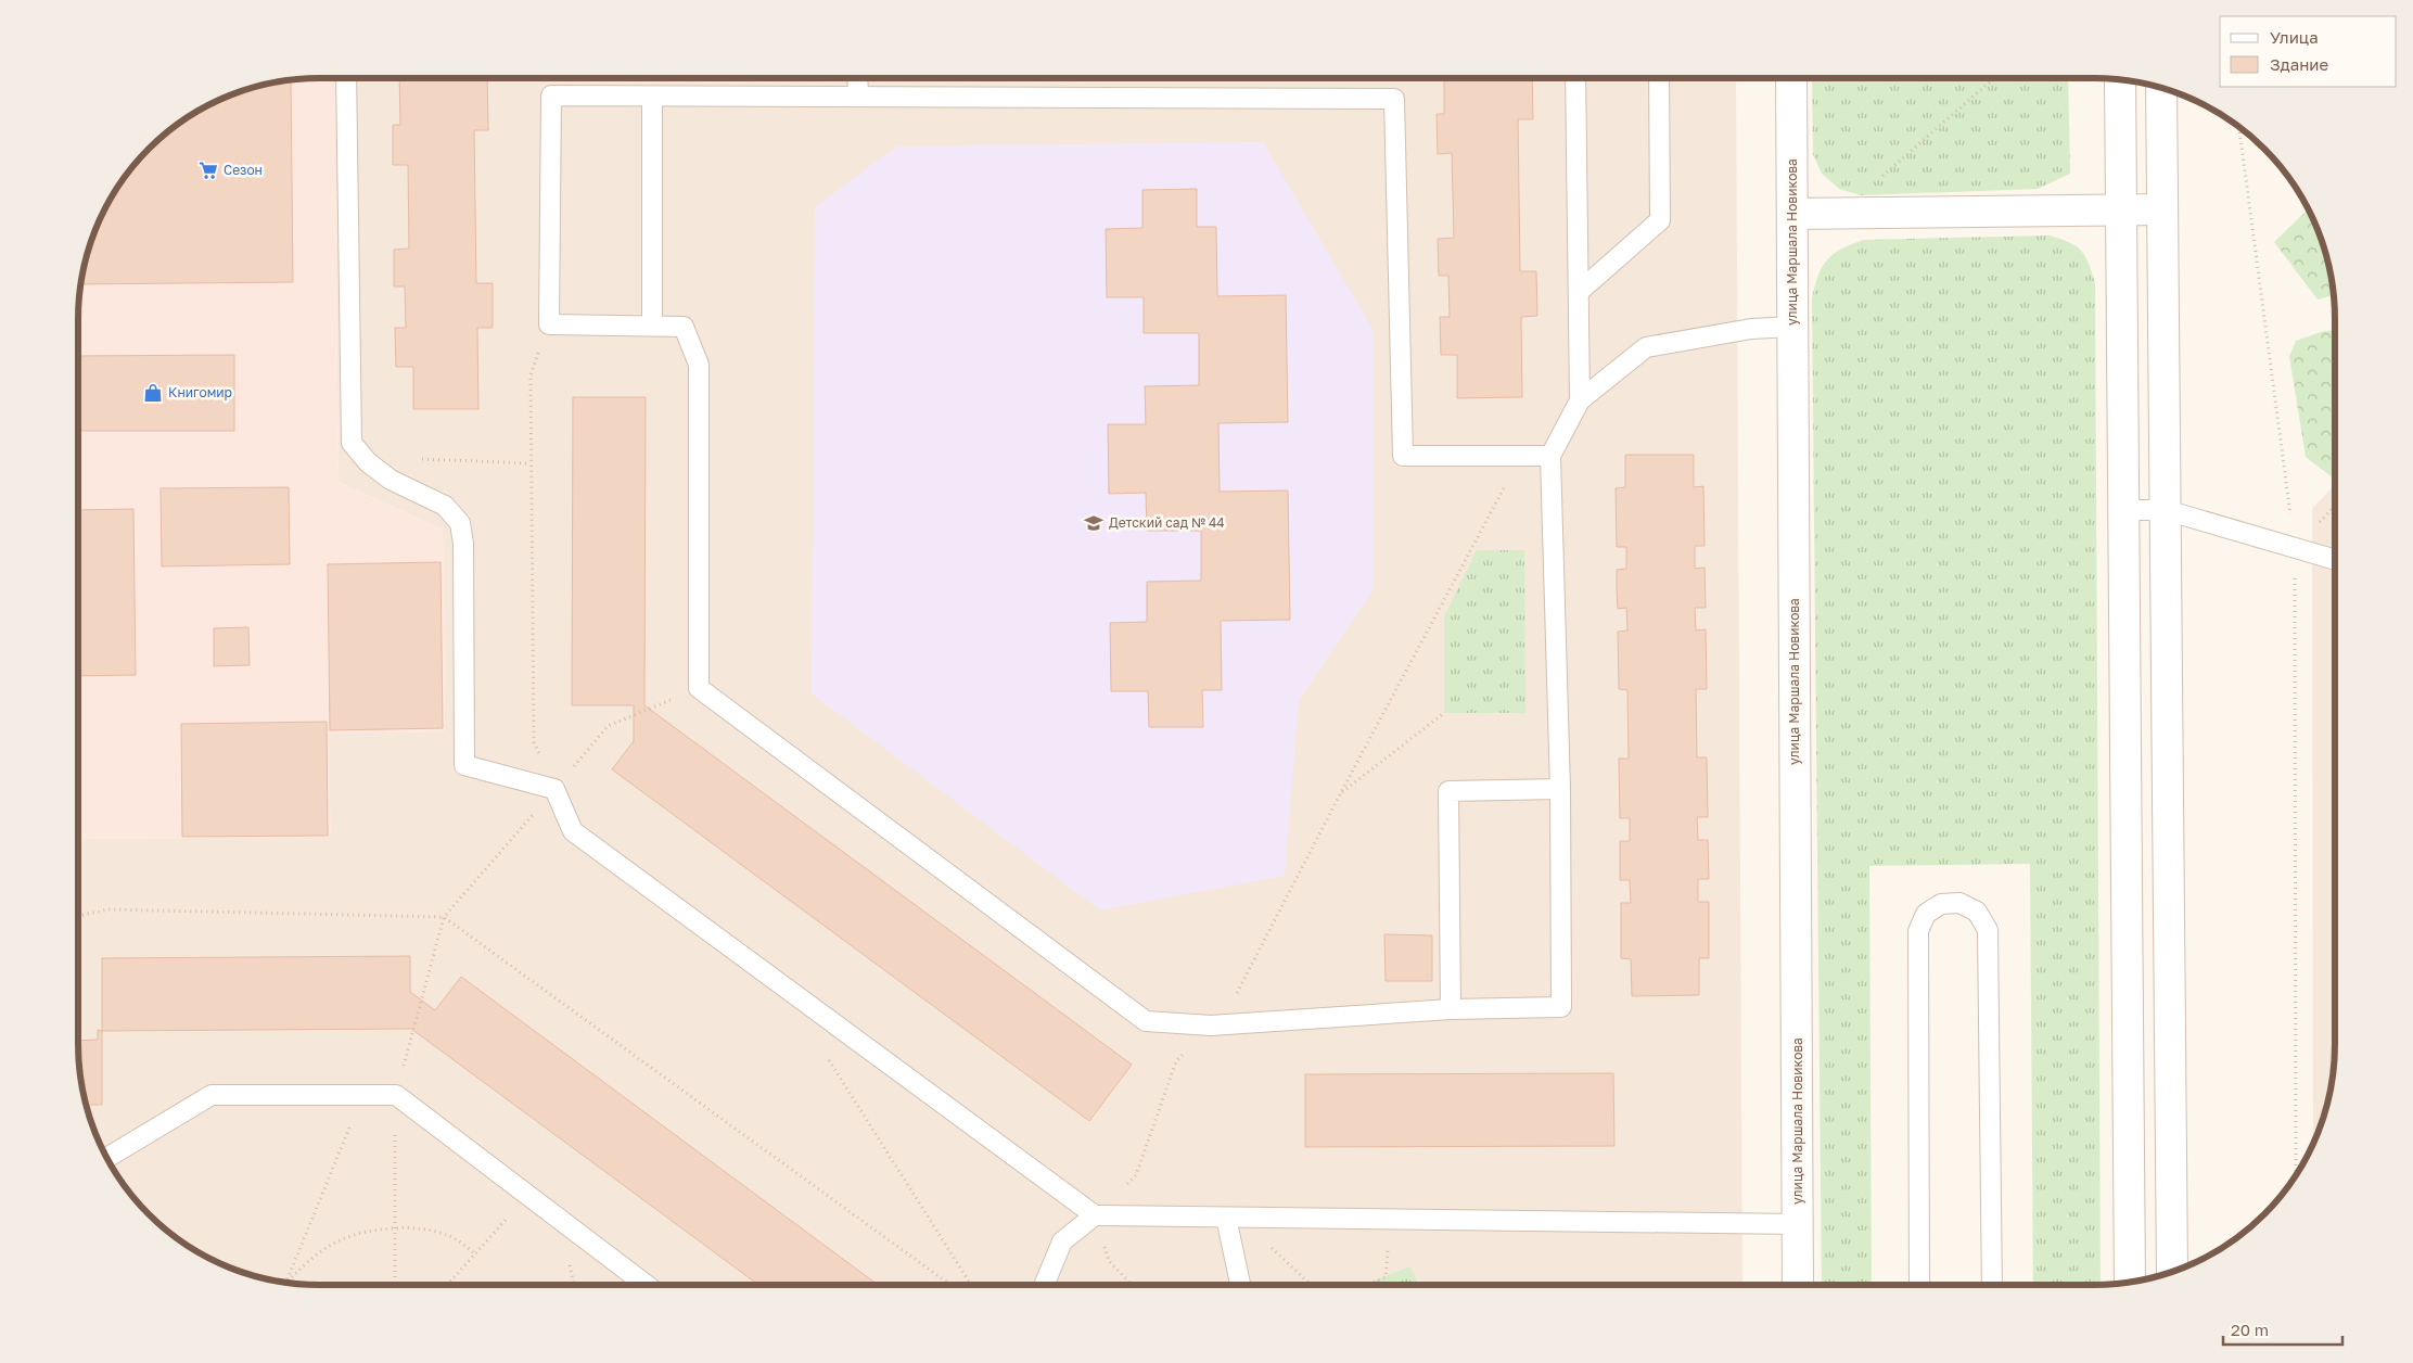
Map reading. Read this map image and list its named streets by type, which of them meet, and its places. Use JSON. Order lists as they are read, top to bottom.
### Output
{
  "streets": {
    "street": ["улица Маршала Новикова"]
  },
  "places": {
    "supermarket": ["Сезон"],
    "shop": ["Книгомир"],
    "school or university": ["Детский сад № 44"]
  },
  "legend": ["Улица", "Здание"],
  "scale_bar": "20 m"
}
